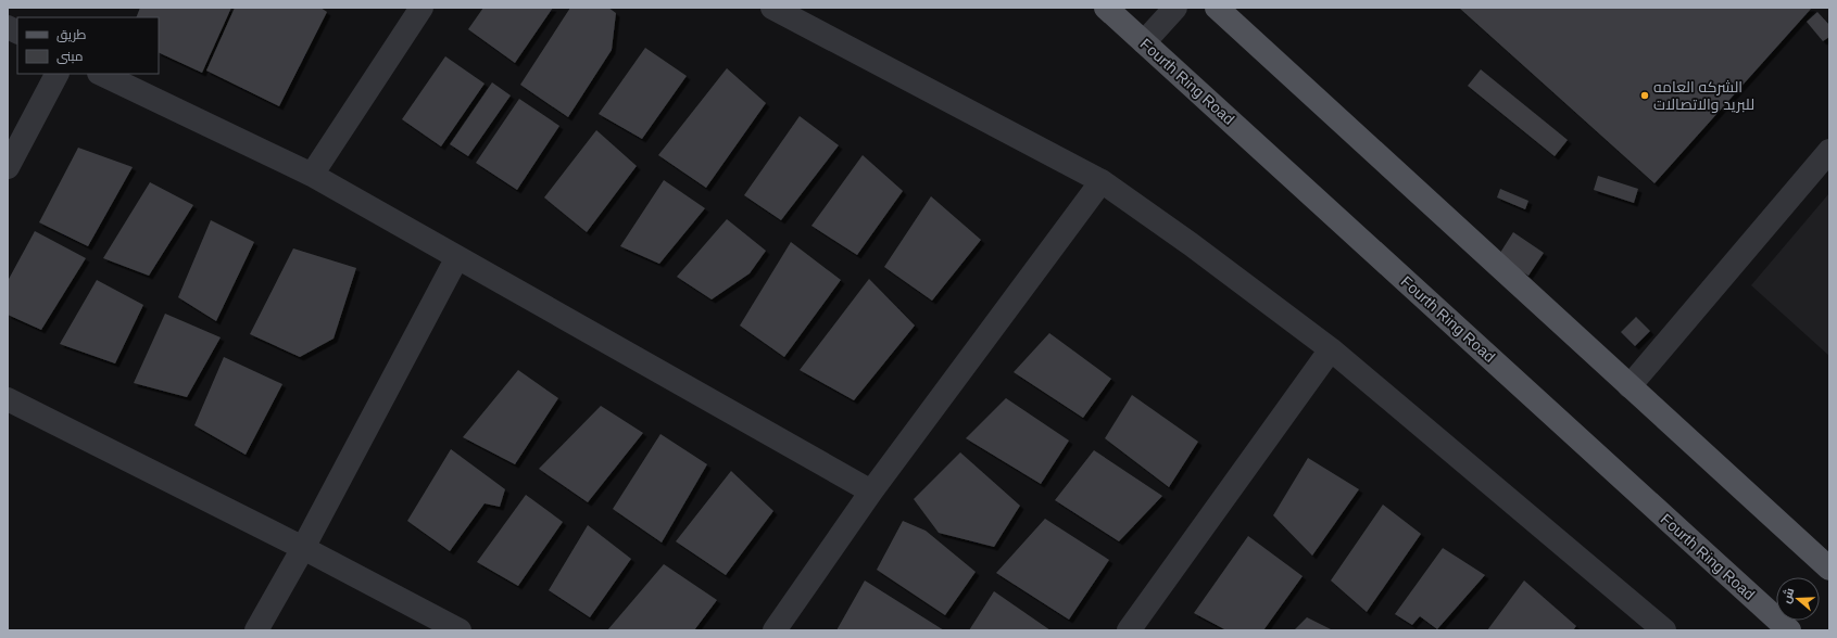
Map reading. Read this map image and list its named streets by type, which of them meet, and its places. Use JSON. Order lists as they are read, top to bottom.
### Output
{
  "streets": {
    "main road": ["Fourth Ring Road"]
  },
  "places": ["الشركه العامه للبريد والاتصالات"],
  "legend": ["طريق", "مبنى"],
  "north": "left"
}
